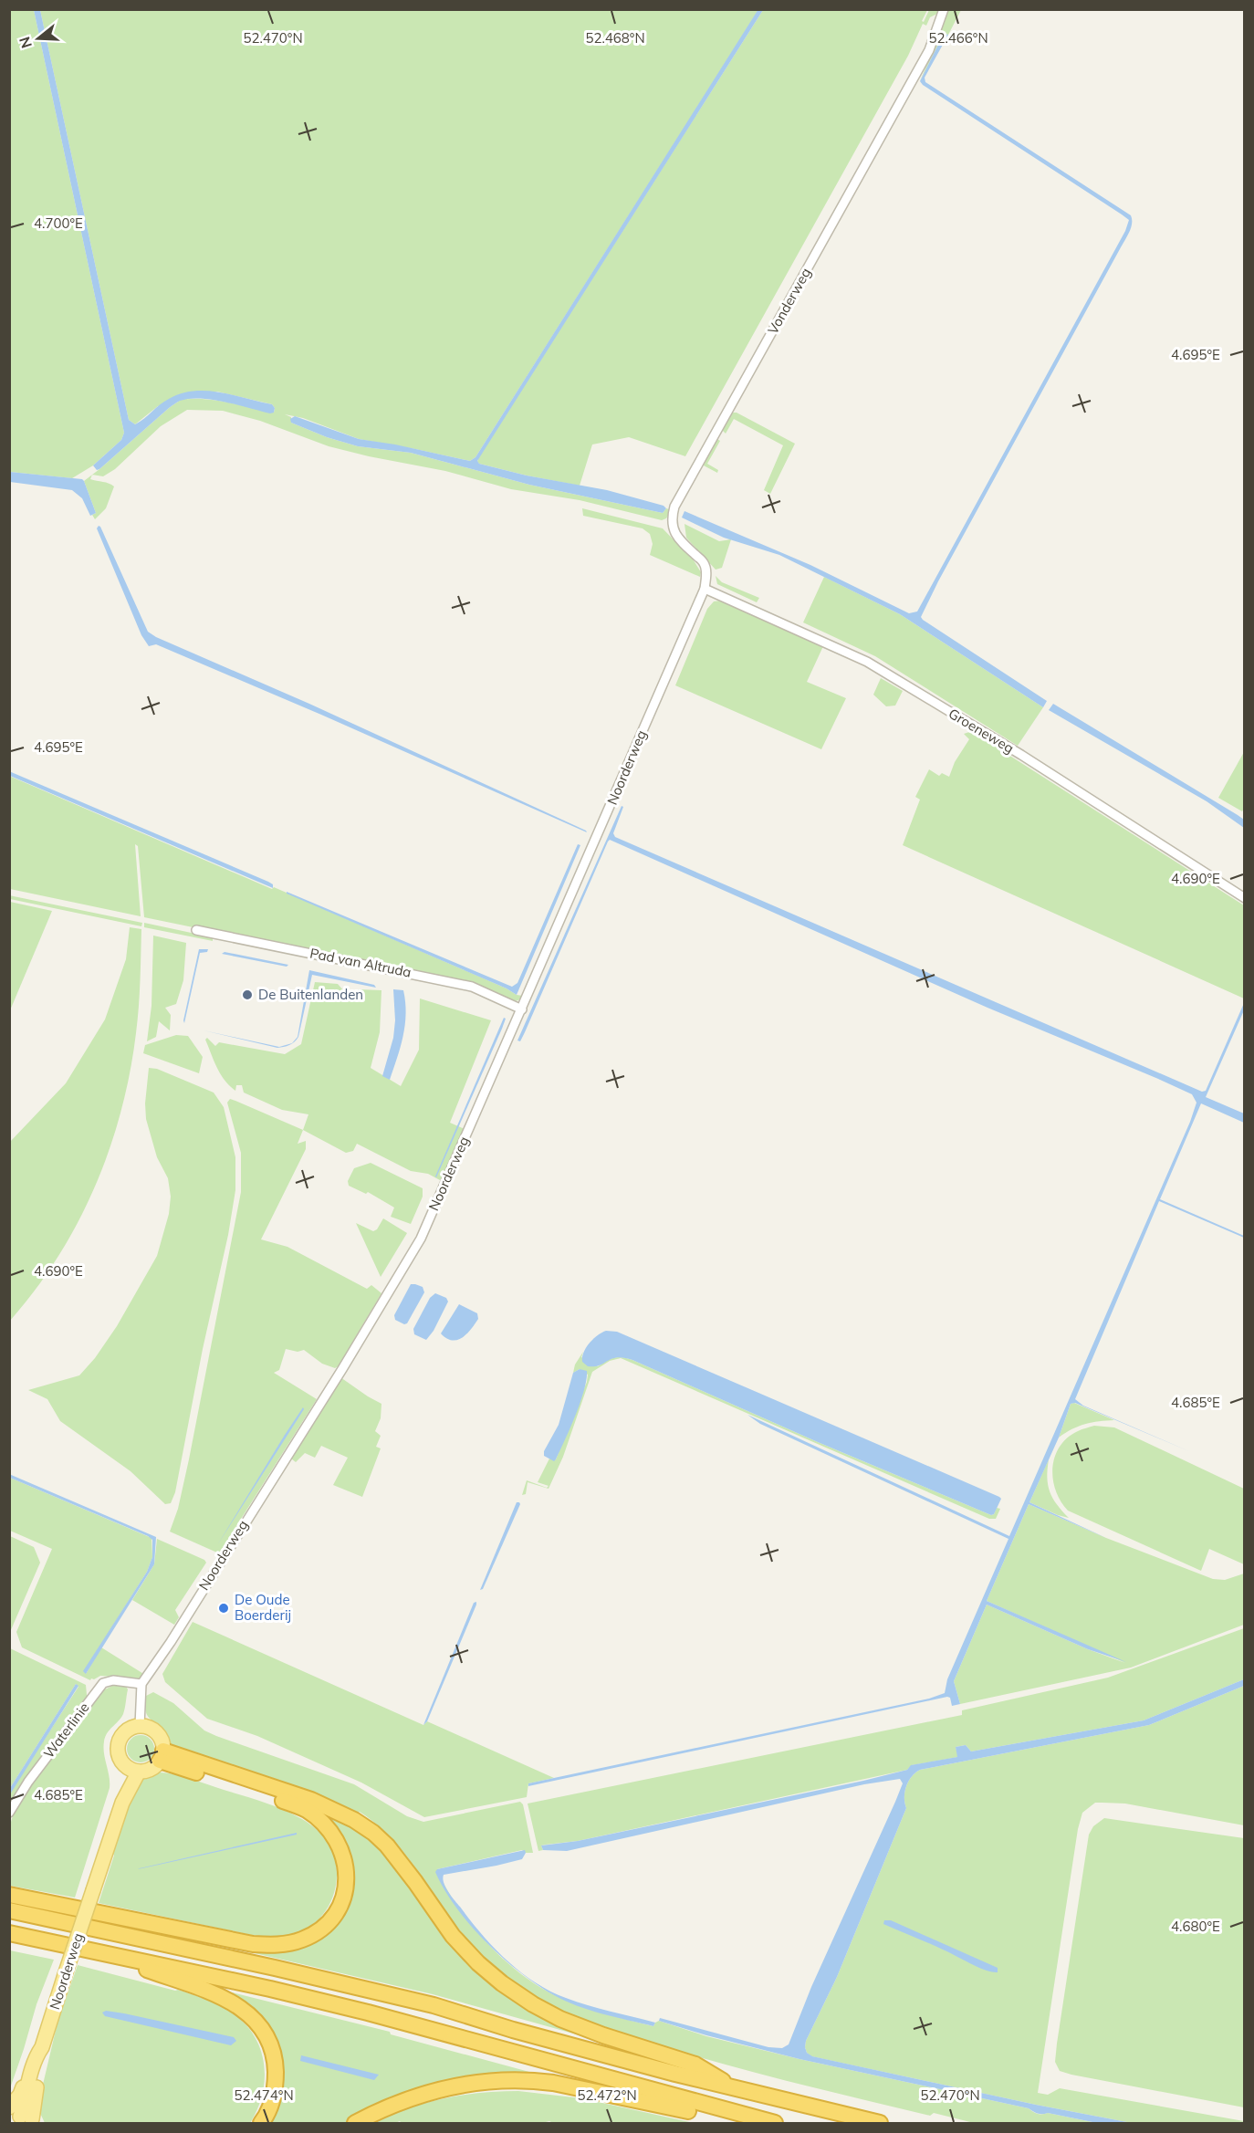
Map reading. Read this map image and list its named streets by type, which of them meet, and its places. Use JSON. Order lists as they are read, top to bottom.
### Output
{
  "streets": {
    "main road": ["Noorderweg"],
    "street": [
      "Vonderweg",
      "Groeneweg",
      "Pad van Altruda",
      "Waterlinie"
    ]
  },
  "crossings": [
    ["Vonderweg", "Groeneweg"],
    ["Vonderweg", "Noorderweg"],
    ["Groeneweg", "Noorderweg"],
    ["Noorderweg", "Pad van Altruda"],
    ["Noorderweg", "Waterlinie"]
  ],
  "places": ["De Buitenlanden", "De Oude Boerderij"],
  "north": "left",
  "coordinates": [
    "52.470°N",
    "52.468°N",
    "52.466°N",
    "4.700°E",
    "4.695°E",
    "4.690°E",
    "4.685°E",
    "4.680°E",
    "52.474°N",
    "52.472°N"
  ]
}
